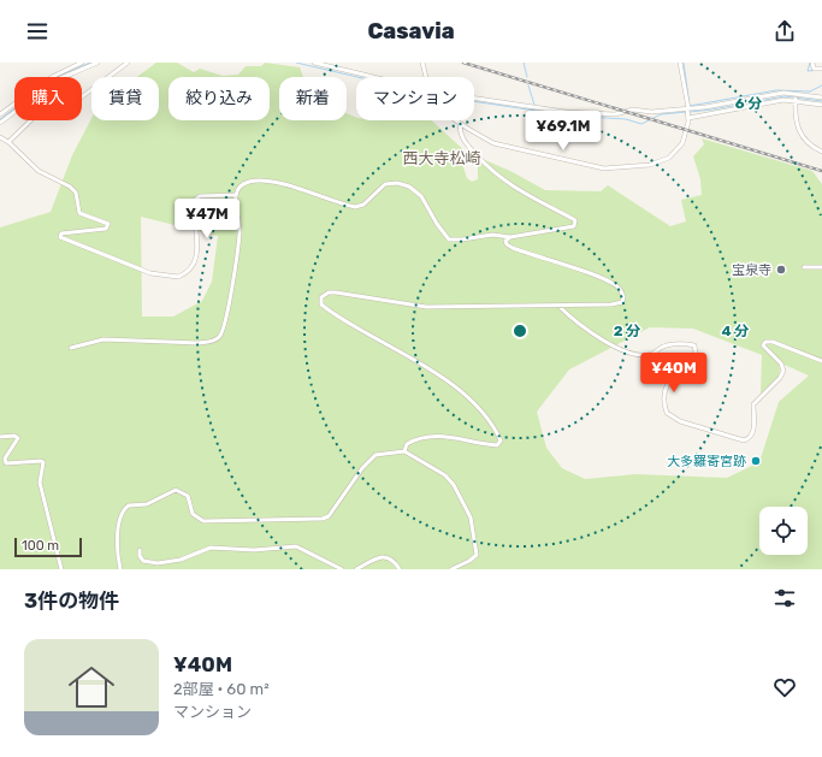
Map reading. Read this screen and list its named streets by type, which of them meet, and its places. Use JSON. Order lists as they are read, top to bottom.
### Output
{
  "districts": ["西大寺松崎"],
  "places": ["宝泉寺", "大多羅寄宮跡"],
  "scale_bar": "100 m",
  "page": {
    "header": "Casavia",
    "chip": [
      "購入",
      "賃貸",
      "絞り込み",
      "新着",
      "マンション"
    ],
    "price": ["¥69.1M", "¥47M", "¥40M"],
    "scale": "100 m",
    "heading": "3件の物件",
    "list": [
      {
        "name": "¥40M",
        "note": "2部屋 · 60 m² · マンション"
      }
    ]
  },
  "rings": ["6 分", "2 分", "4 分"]
}
